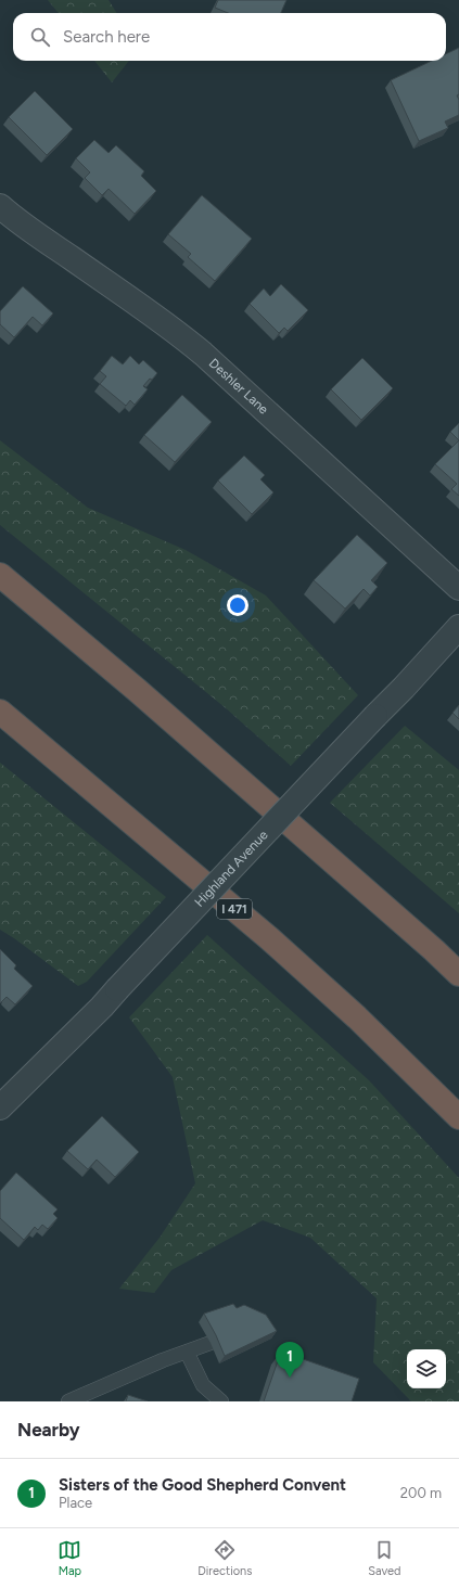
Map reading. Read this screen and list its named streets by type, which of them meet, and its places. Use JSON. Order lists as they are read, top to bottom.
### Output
{
  "streets": {
    "highway": ["I 471"],
    "street": ["Deshler Lane", "Highland Avenue"]
  },
  "page": {
    "search": "Search here",
    "pins": "1",
    "heading": "Nearby",
    "list": [
      {
        "mark": "1",
        "name": "Sisters of the Good Shepherd Convent",
        "note": "Place",
        "value": "200 m"
      }
    ],
    "nav": ["Map", "Directions", "Saved"]
  }
}
